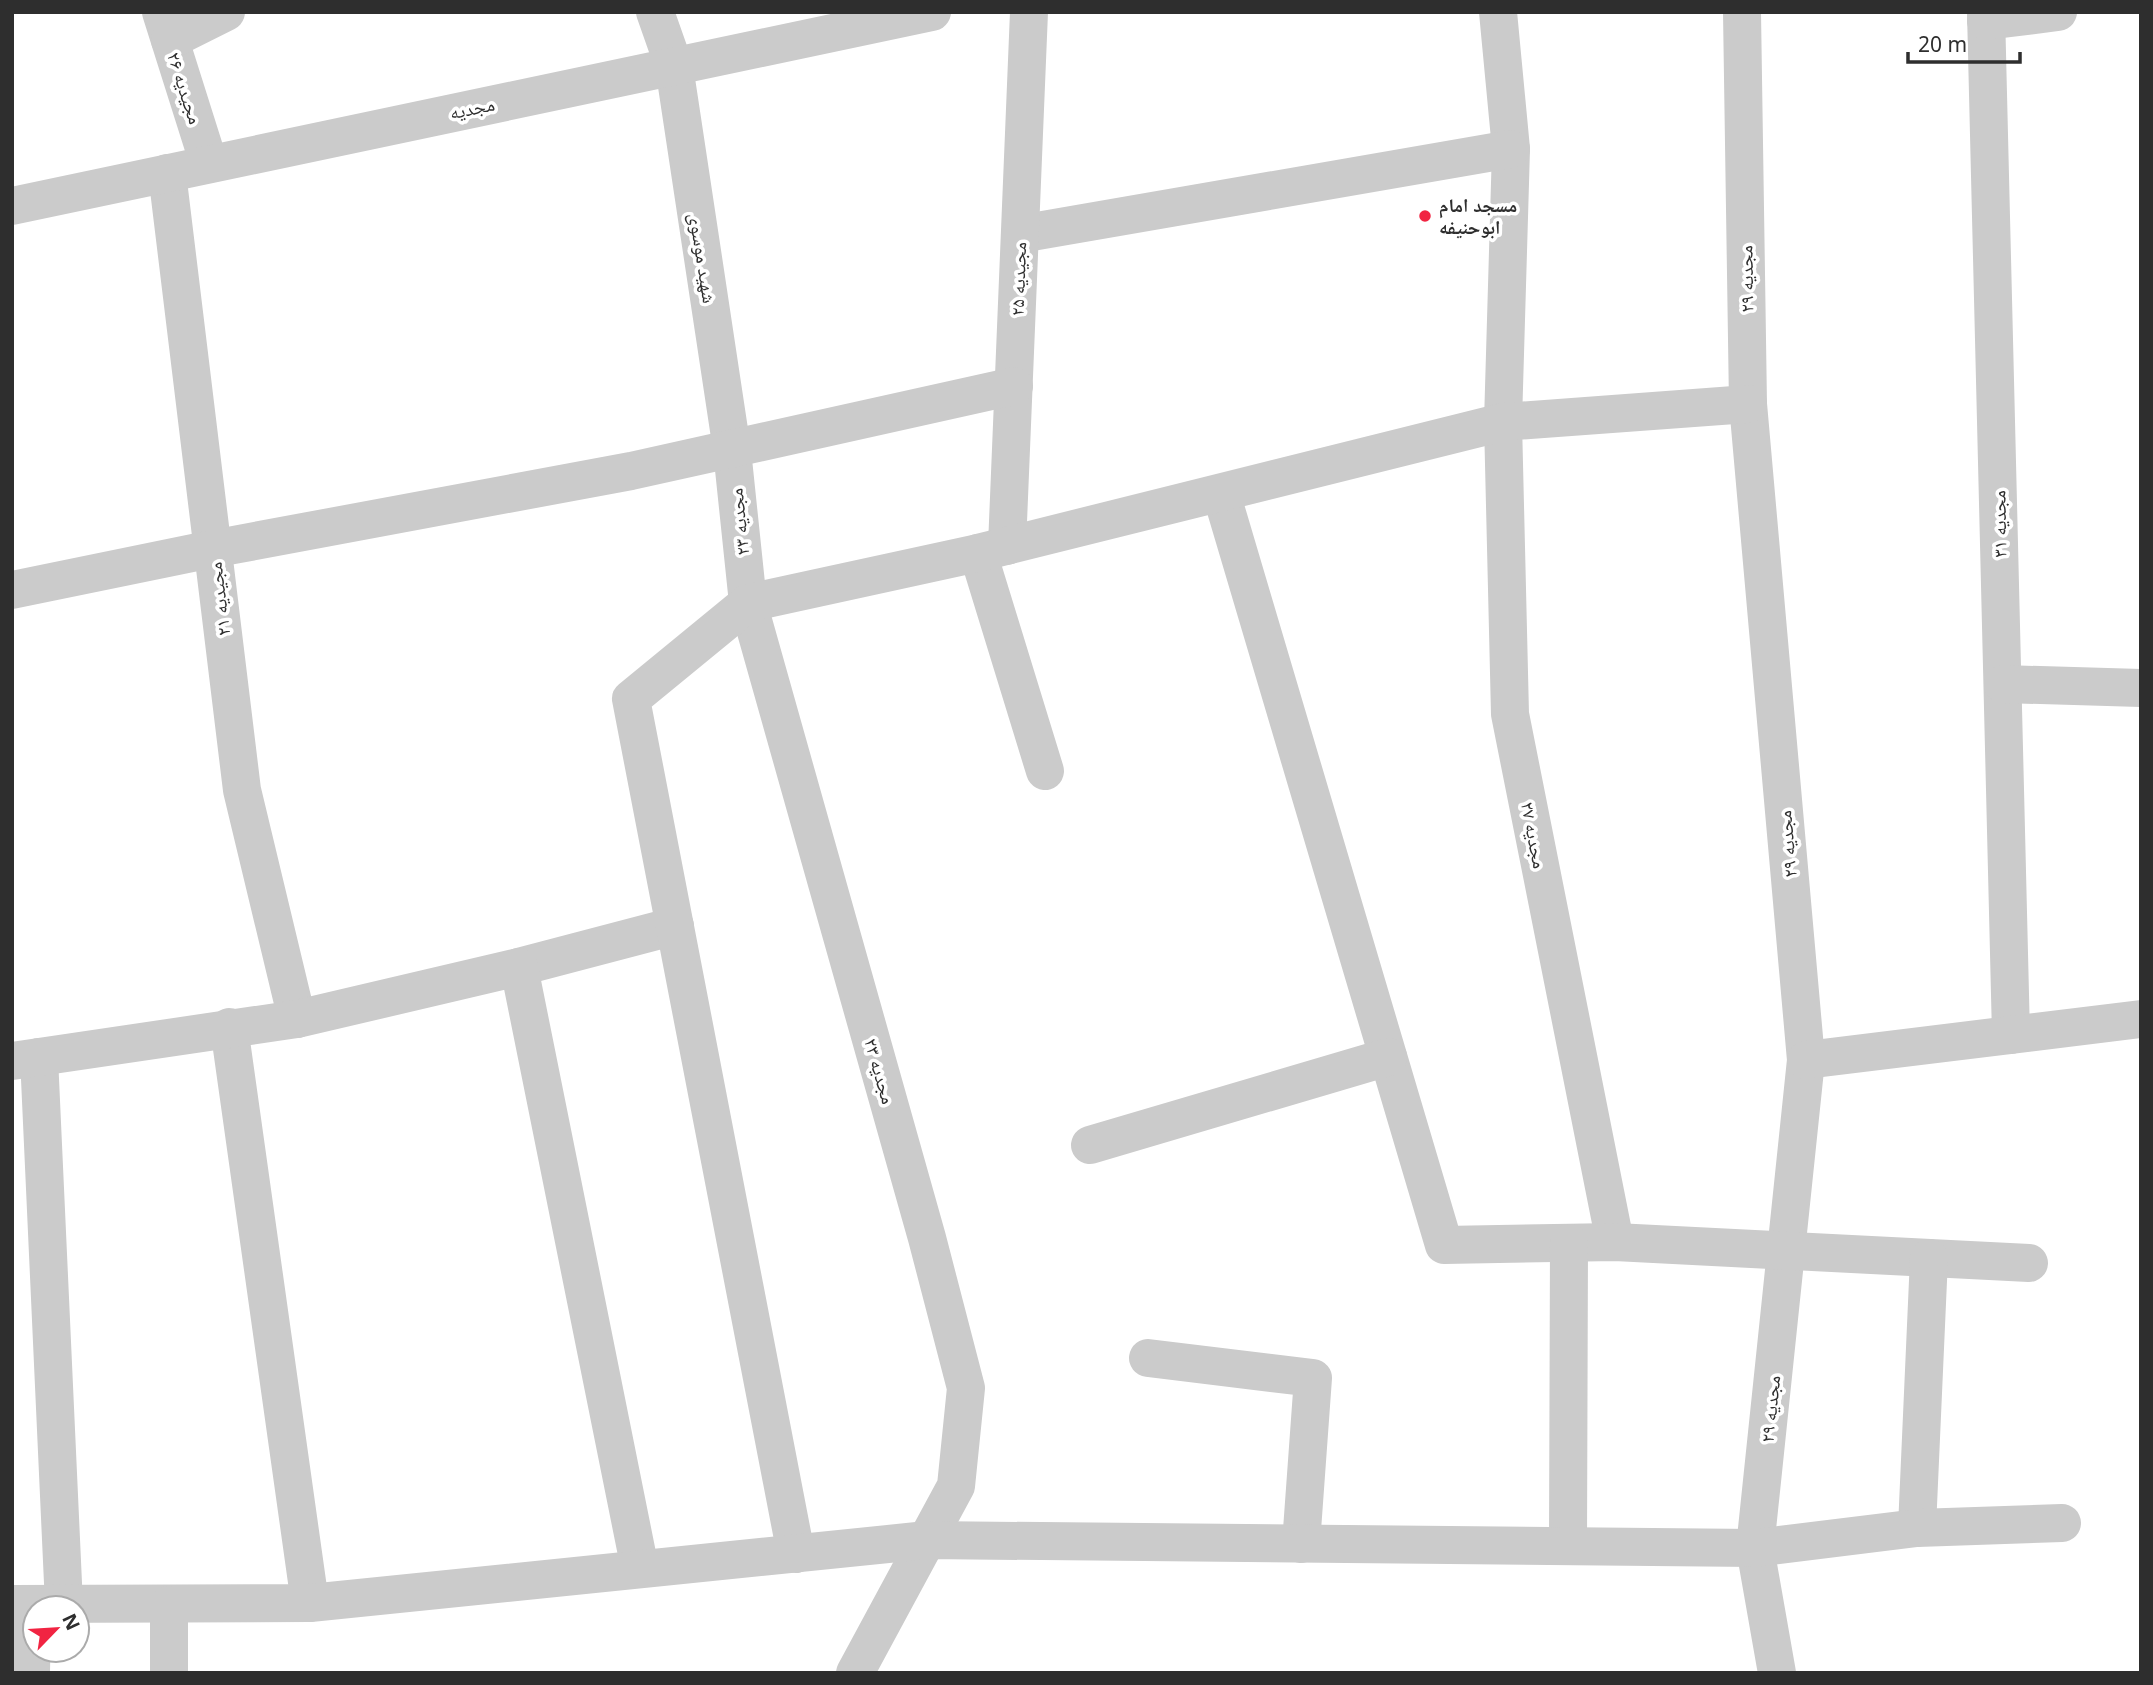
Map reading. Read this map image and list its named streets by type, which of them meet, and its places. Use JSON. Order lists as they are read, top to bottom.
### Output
{
  "streets": {
    "street": [
      "مجیدیه ۲۶",
      "مجدیه",
      "شهید موسوی",
      "مجیدیه ۲۵",
      "مجدیه ۲۹",
      "مجدیه ۲۳",
      "مجدیه ۳۱",
      "مجیدیه ۲۱",
      "مجدیه ۲۷"
    ]
  },
  "crossings": [
    ["مجیدیه ۲۶", "مجدیه"],
    ["مجدیه", "شهید موسوی"],
    ["مجدیه", "مجیدیه ۲۱"],
    ["شهید موسوی", "مجدیه ۲۳"]
  ],
  "places": ["مسجد امام ابوحنیفه"],
  "scale_bar": "20 m",
  "north": "top right"
}
